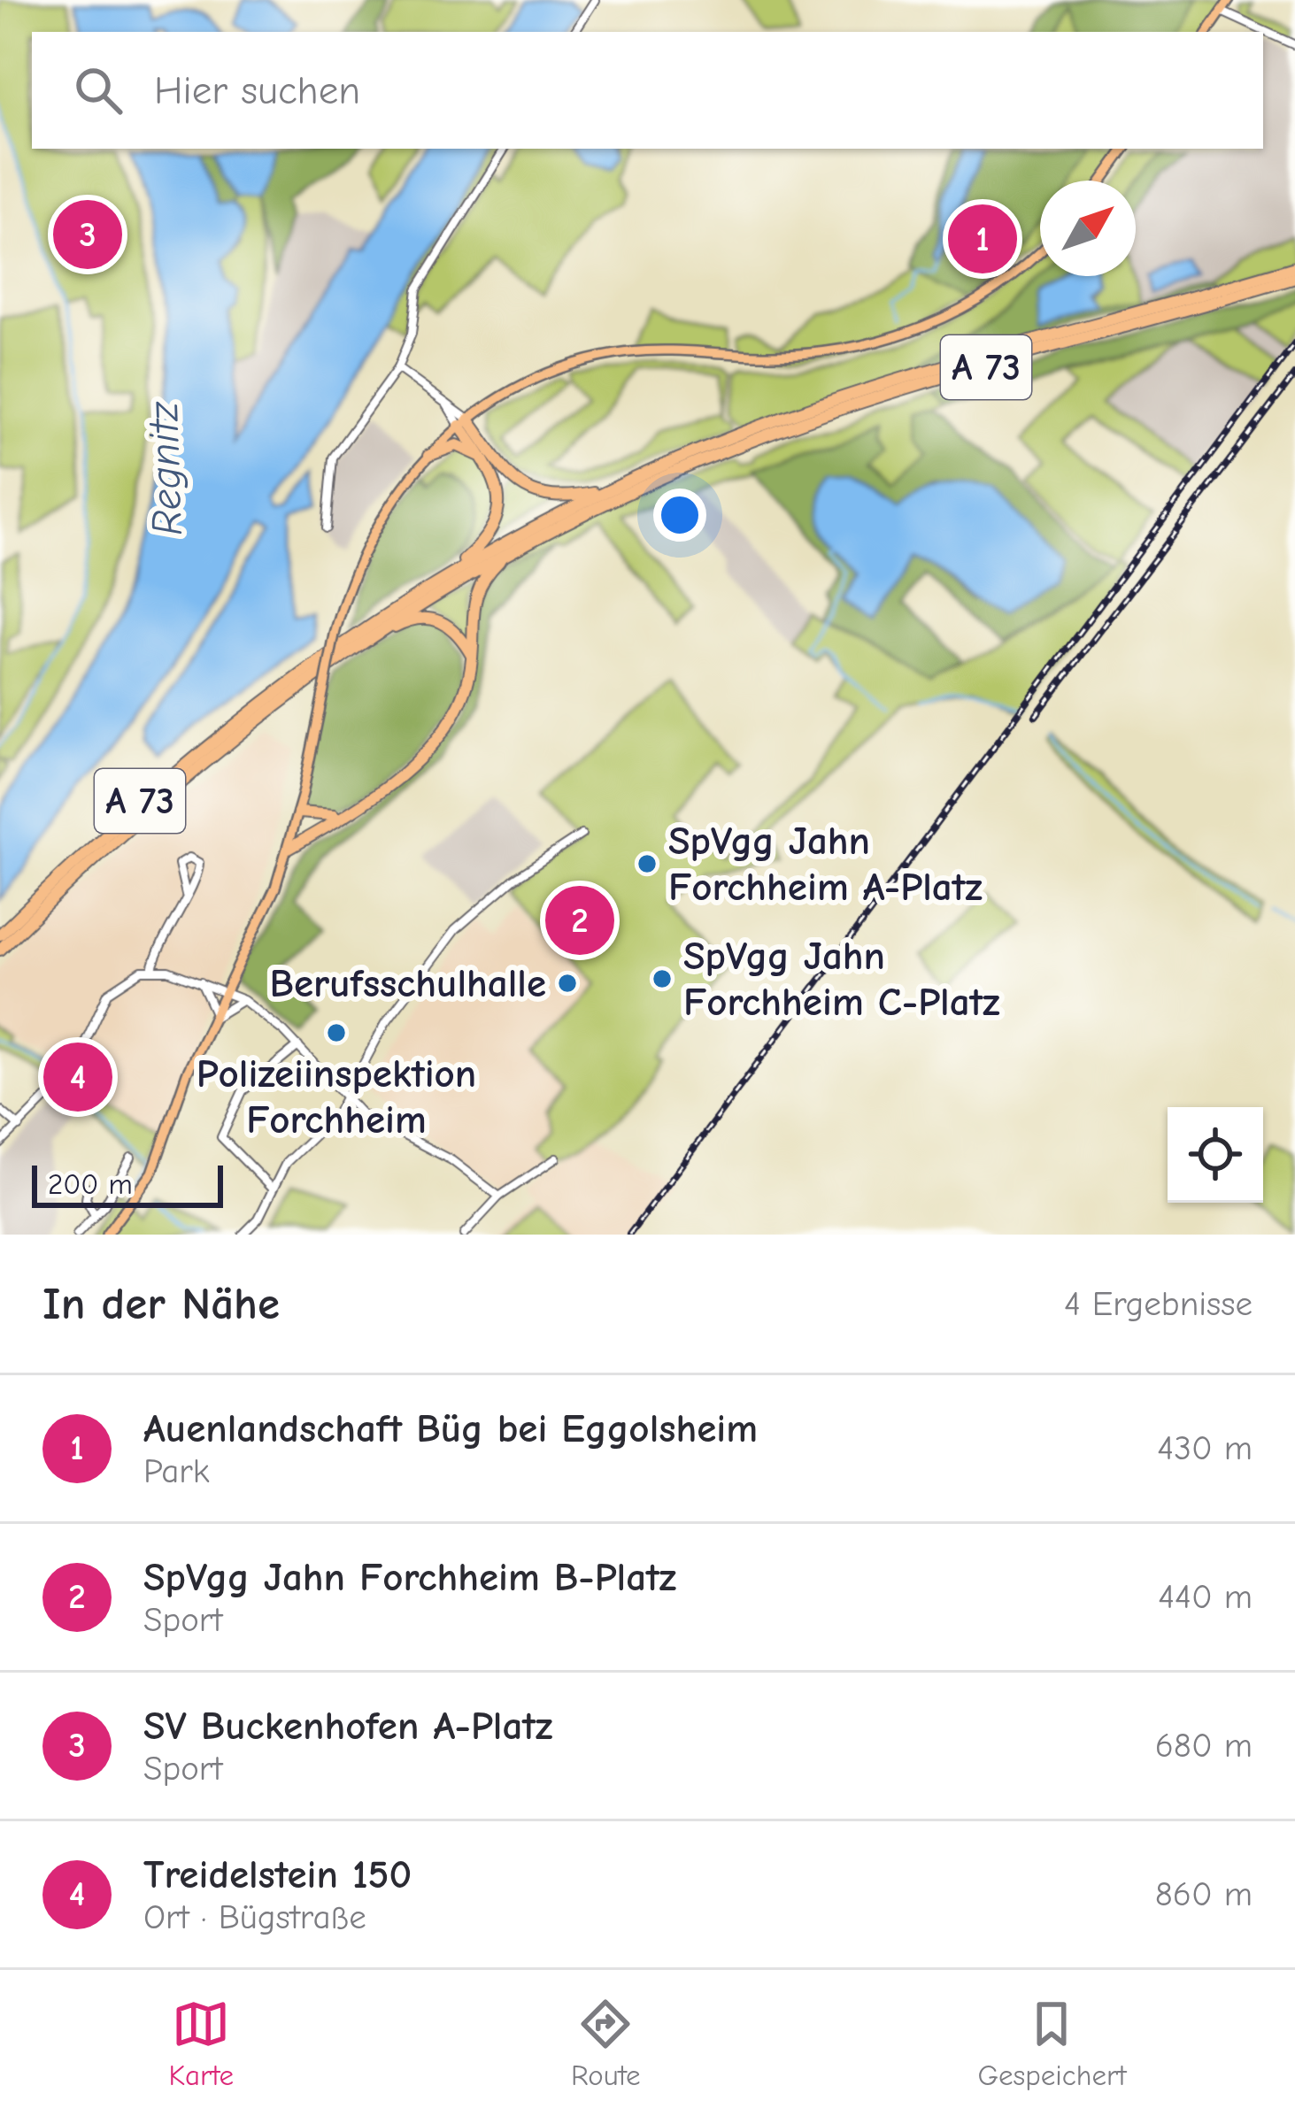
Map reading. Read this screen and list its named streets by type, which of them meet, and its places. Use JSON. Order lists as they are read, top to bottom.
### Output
{
  "streets": {
    "highway": ["A 73"]
  },
  "water": ["Regnitz"],
  "places": [
    "SpVgg Jahn Forchheim A-Platz",
    "SpVgg Jahn Forchheim C-Platz",
    "Berufsschulhalle",
    "Polizeiinspektion Forchheim"
  ],
  "scale_bar": "200 m",
  "north": "top right",
  "page": {
    "search": "Hier suchen",
    "pins": [
      "3",
      "1",
      "2",
      "4"
    ],
    "scale": "200 m",
    "heading": ["In der Nähe", "4 Ergebnisse"],
    "list": [
      {
        "mark": "1",
        "name": "Auenlandschaft Büg bei Eggolsheim",
        "note": "Park",
        "value": "430 m"
      },
      {
        "mark": "2",
        "name": "SpVgg Jahn Forchheim B-Platz",
        "note": "Sport",
        "value": "440 m"
      },
      {
        "mark": "3",
        "name": "SV Buckenhofen A-Platz",
        "note": "Sport",
        "value": "680 m"
      },
      {
        "mark": "4",
        "name": "Treidelstein 150",
        "note": "Ort · Bügstraße",
        "value": "860 m"
      }
    ],
    "nav": ["Karte", "Route", "Gespeichert"]
  }
}
